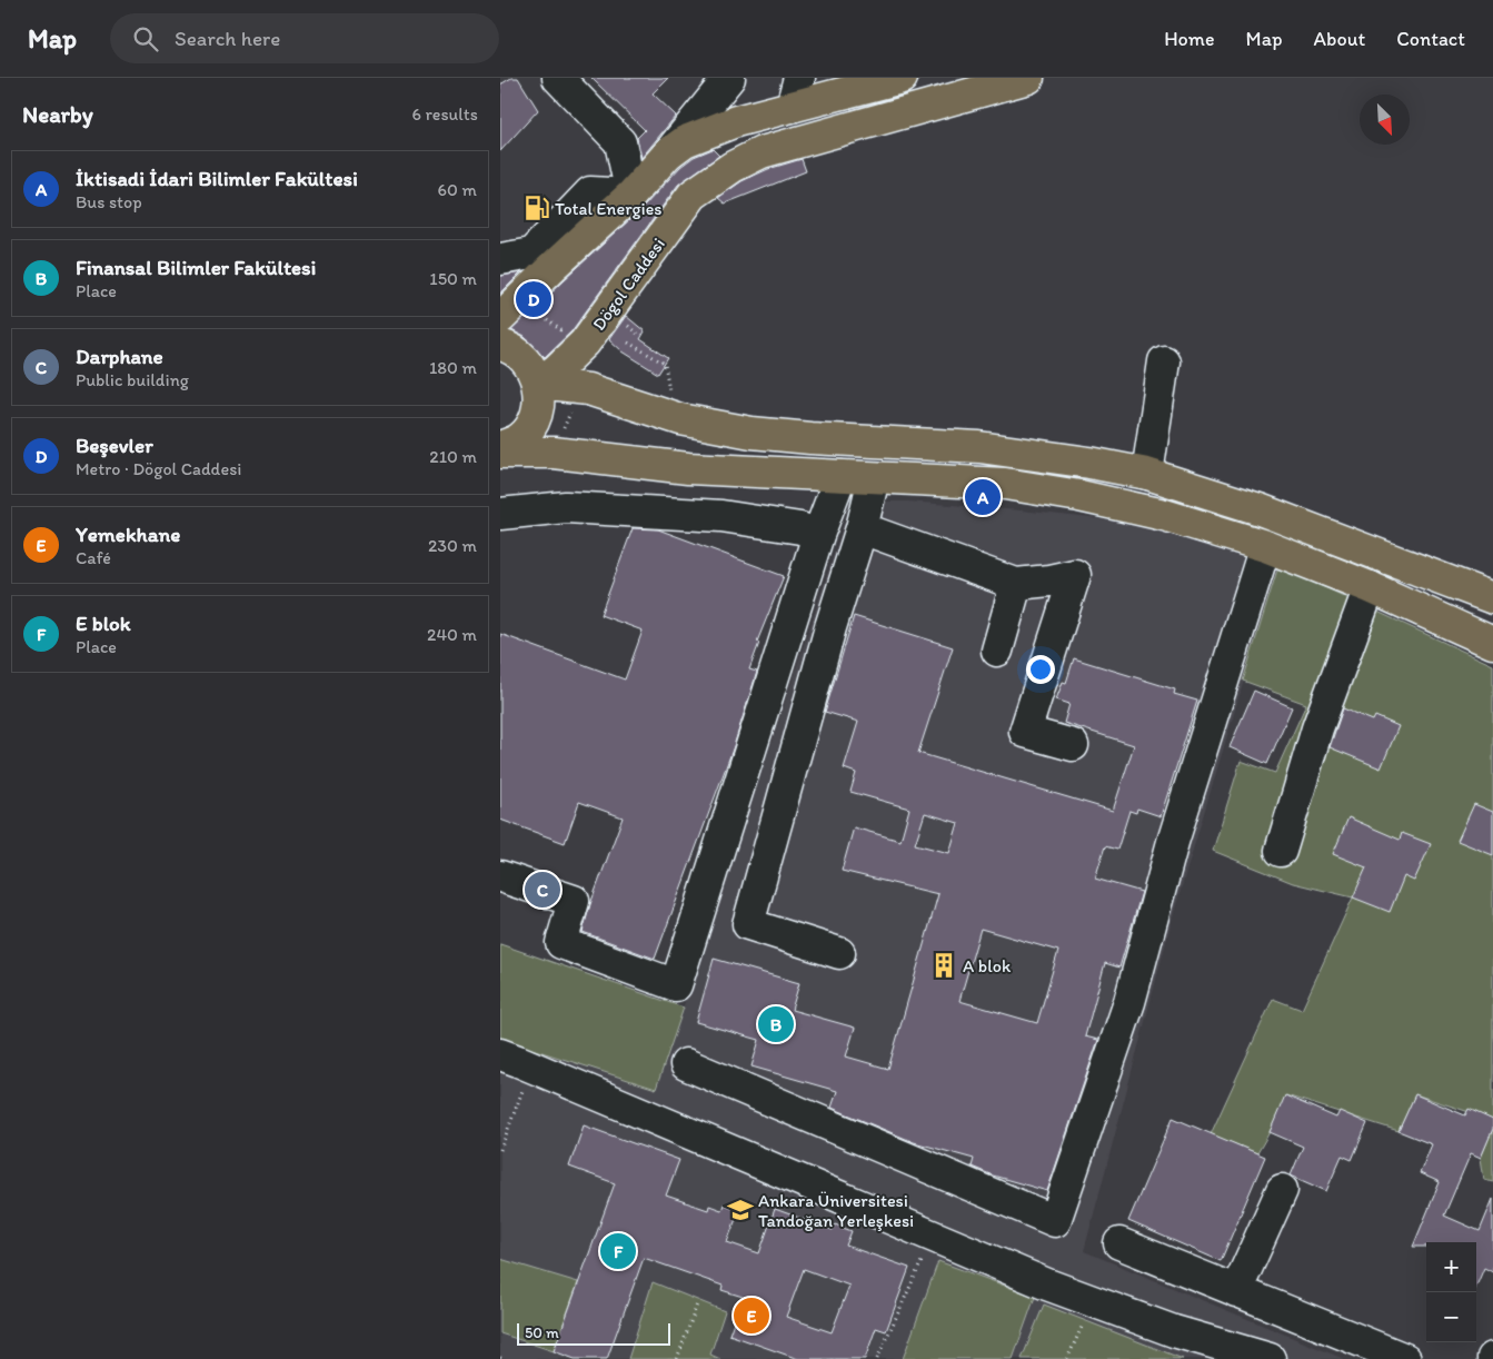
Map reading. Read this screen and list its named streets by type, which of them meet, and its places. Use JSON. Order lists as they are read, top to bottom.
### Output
{
  "streets": {
    "main road": ["Dögol Caddesi"]
  },
  "places": {
    "fuel station": ["Total Energies"],
    "building": ["A blok"],
    "school or university": ["Ankara Üniversitesi Tandoğan Yerleşkesi"]
  },
  "scale_bar": "50 m",
  "north": "bottom right",
  "page": {
    "header": "Map",
    "search": "Search here",
    "nav": [
      "Home",
      "Map",
      "About",
      "Contact"
    ],
    "heading": ["Nearby", "6 results"],
    "list": [
      {
        "mark": "A",
        "name": "İktisadi İdari Bilimler Fakültesi",
        "note": "Bus stop",
        "value": "60 m"
      },
      {
        "mark": "B",
        "name": "Finansal Bilimler Fakültesi",
        "note": "Place",
        "value": "150 m"
      },
      {
        "mark": "C",
        "name": "Darphane",
        "note": "Public building",
        "value": "180 m"
      },
      {
        "mark": "D",
        "name": "Beşevler",
        "note": "Metro · Dögol Caddesi",
        "value": "210 m"
      },
      {
        "mark": "E",
        "name": "Yemekhane",
        "note": "Café",
        "value": "230 m"
      },
      {
        "mark": "F",
        "name": "E blok",
        "note": "Place",
        "value": "240 m"
      }
    ],
    "pins": [
      "D",
      "A",
      "C",
      "B",
      "F",
      "E"
    ],
    "map_buttons": ["+", "−"],
    "scale": "50 m"
  }
}
